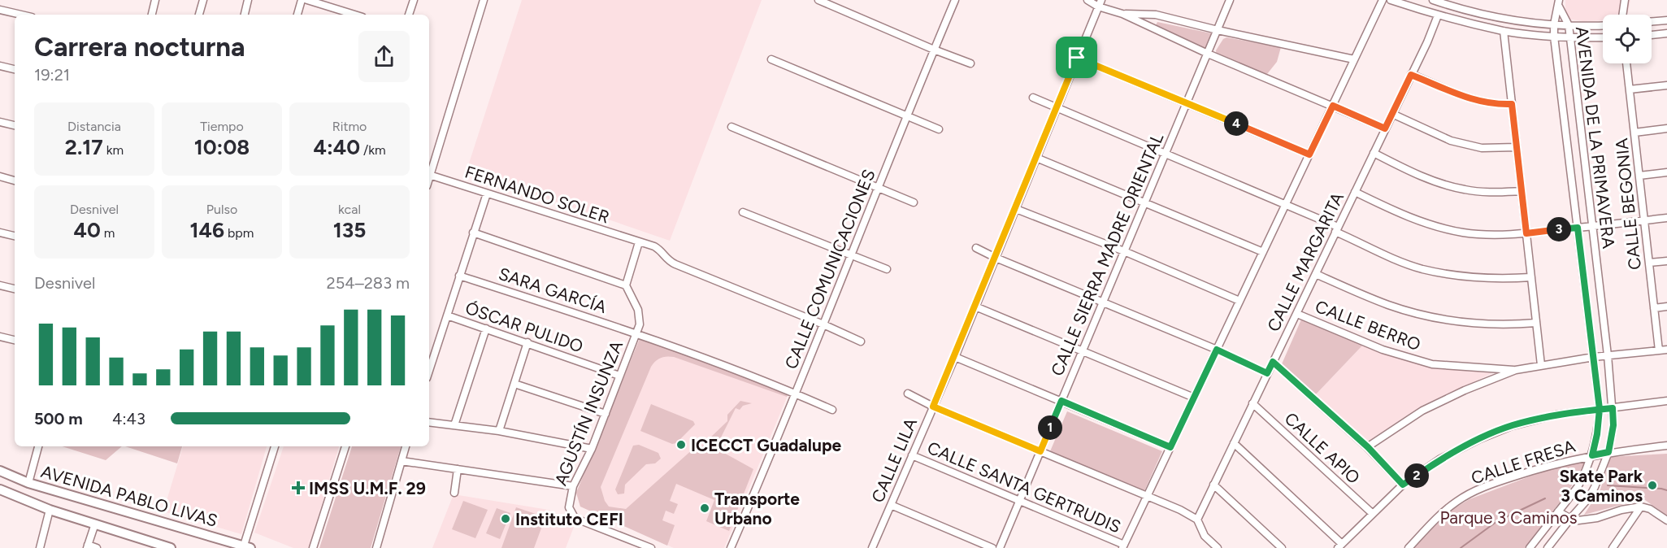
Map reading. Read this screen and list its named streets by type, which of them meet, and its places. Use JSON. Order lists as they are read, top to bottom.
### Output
{
  "streets": {
    "main road": ["AVENIDA PABLO LIVAS"],
    "street": [
      "AVENIDA DE LA PRIMAVERA",
      "FERNANDO SOLER",
      "CALLE BEGONIA",
      "CALLE SIERRA MADRE ORIENTAL",
      "CALLE MARGARITA",
      "CALLE COMUNICACIONES",
      "SARA GARCÍA",
      "CALLE BERRO",
      "ÓSCAR PULIDO",
      "AGUSTÍN INSUNZA",
      "CALLE APIO",
      "CALLE LILA",
      "CALLE FRESA",
      "CALLE SANTA GERTRUDIS"
    ]
  },
  "crossings": [
    ["AVENIDA DE LA PRIMAVERA", "CALLE FRESA"],
    ["FERNANDO SOLER", "CALLE COMUNICACIONES"],
    ["CALLE SIERRA MADRE ORIENTAL", "CALLE SANTA GERTRUDIS"],
    ["CALLE MARGARITA", "CALLE BERRO"],
    ["CALLE MARGARITA", "CALLE APIO"],
    ["CALLE COMUNICACIONES", "SARA GARCÍA"],
    ["SARA GARCÍA", "AGUSTÍN INSUNZA"],
    ["ÓSCAR PULIDO", "AGUSTÍN INSUNZA"],
    ["CALLE LILA", "CALLE SANTA GERTRUDIS"]
  ],
  "parks": ["Parque 3 Caminos"],
  "places": {
    "other": [
      "ICECCT Guadalupe",
      "Skate Park 3 Caminos",
      "Transporte Urbano",
      "Instituto CEFI"
    ],
    "health": ["IMSS U.M.F. 29"]
  },
  "page": {
    "heading": ["Carrera nocturna", "19:21"],
    "stats": [
      ["Distancia", "2.17 km"],
      ["Tiempo", "10:08"],
      ["Ritmo", "4:40 /km"],
      ["Desnivel", "40 m"],
      ["Pulso", "146 bpm"],
      ["kcal", "135"]
    ],
    "pins": [
      "4",
      "3",
      "1",
      "2"
    ],
    "chart": ["Desnivel", "254–283 m"],
    "list": [
      {
        "name": "500 m",
        "note": "4:43"
      }
    ]
  }
}
